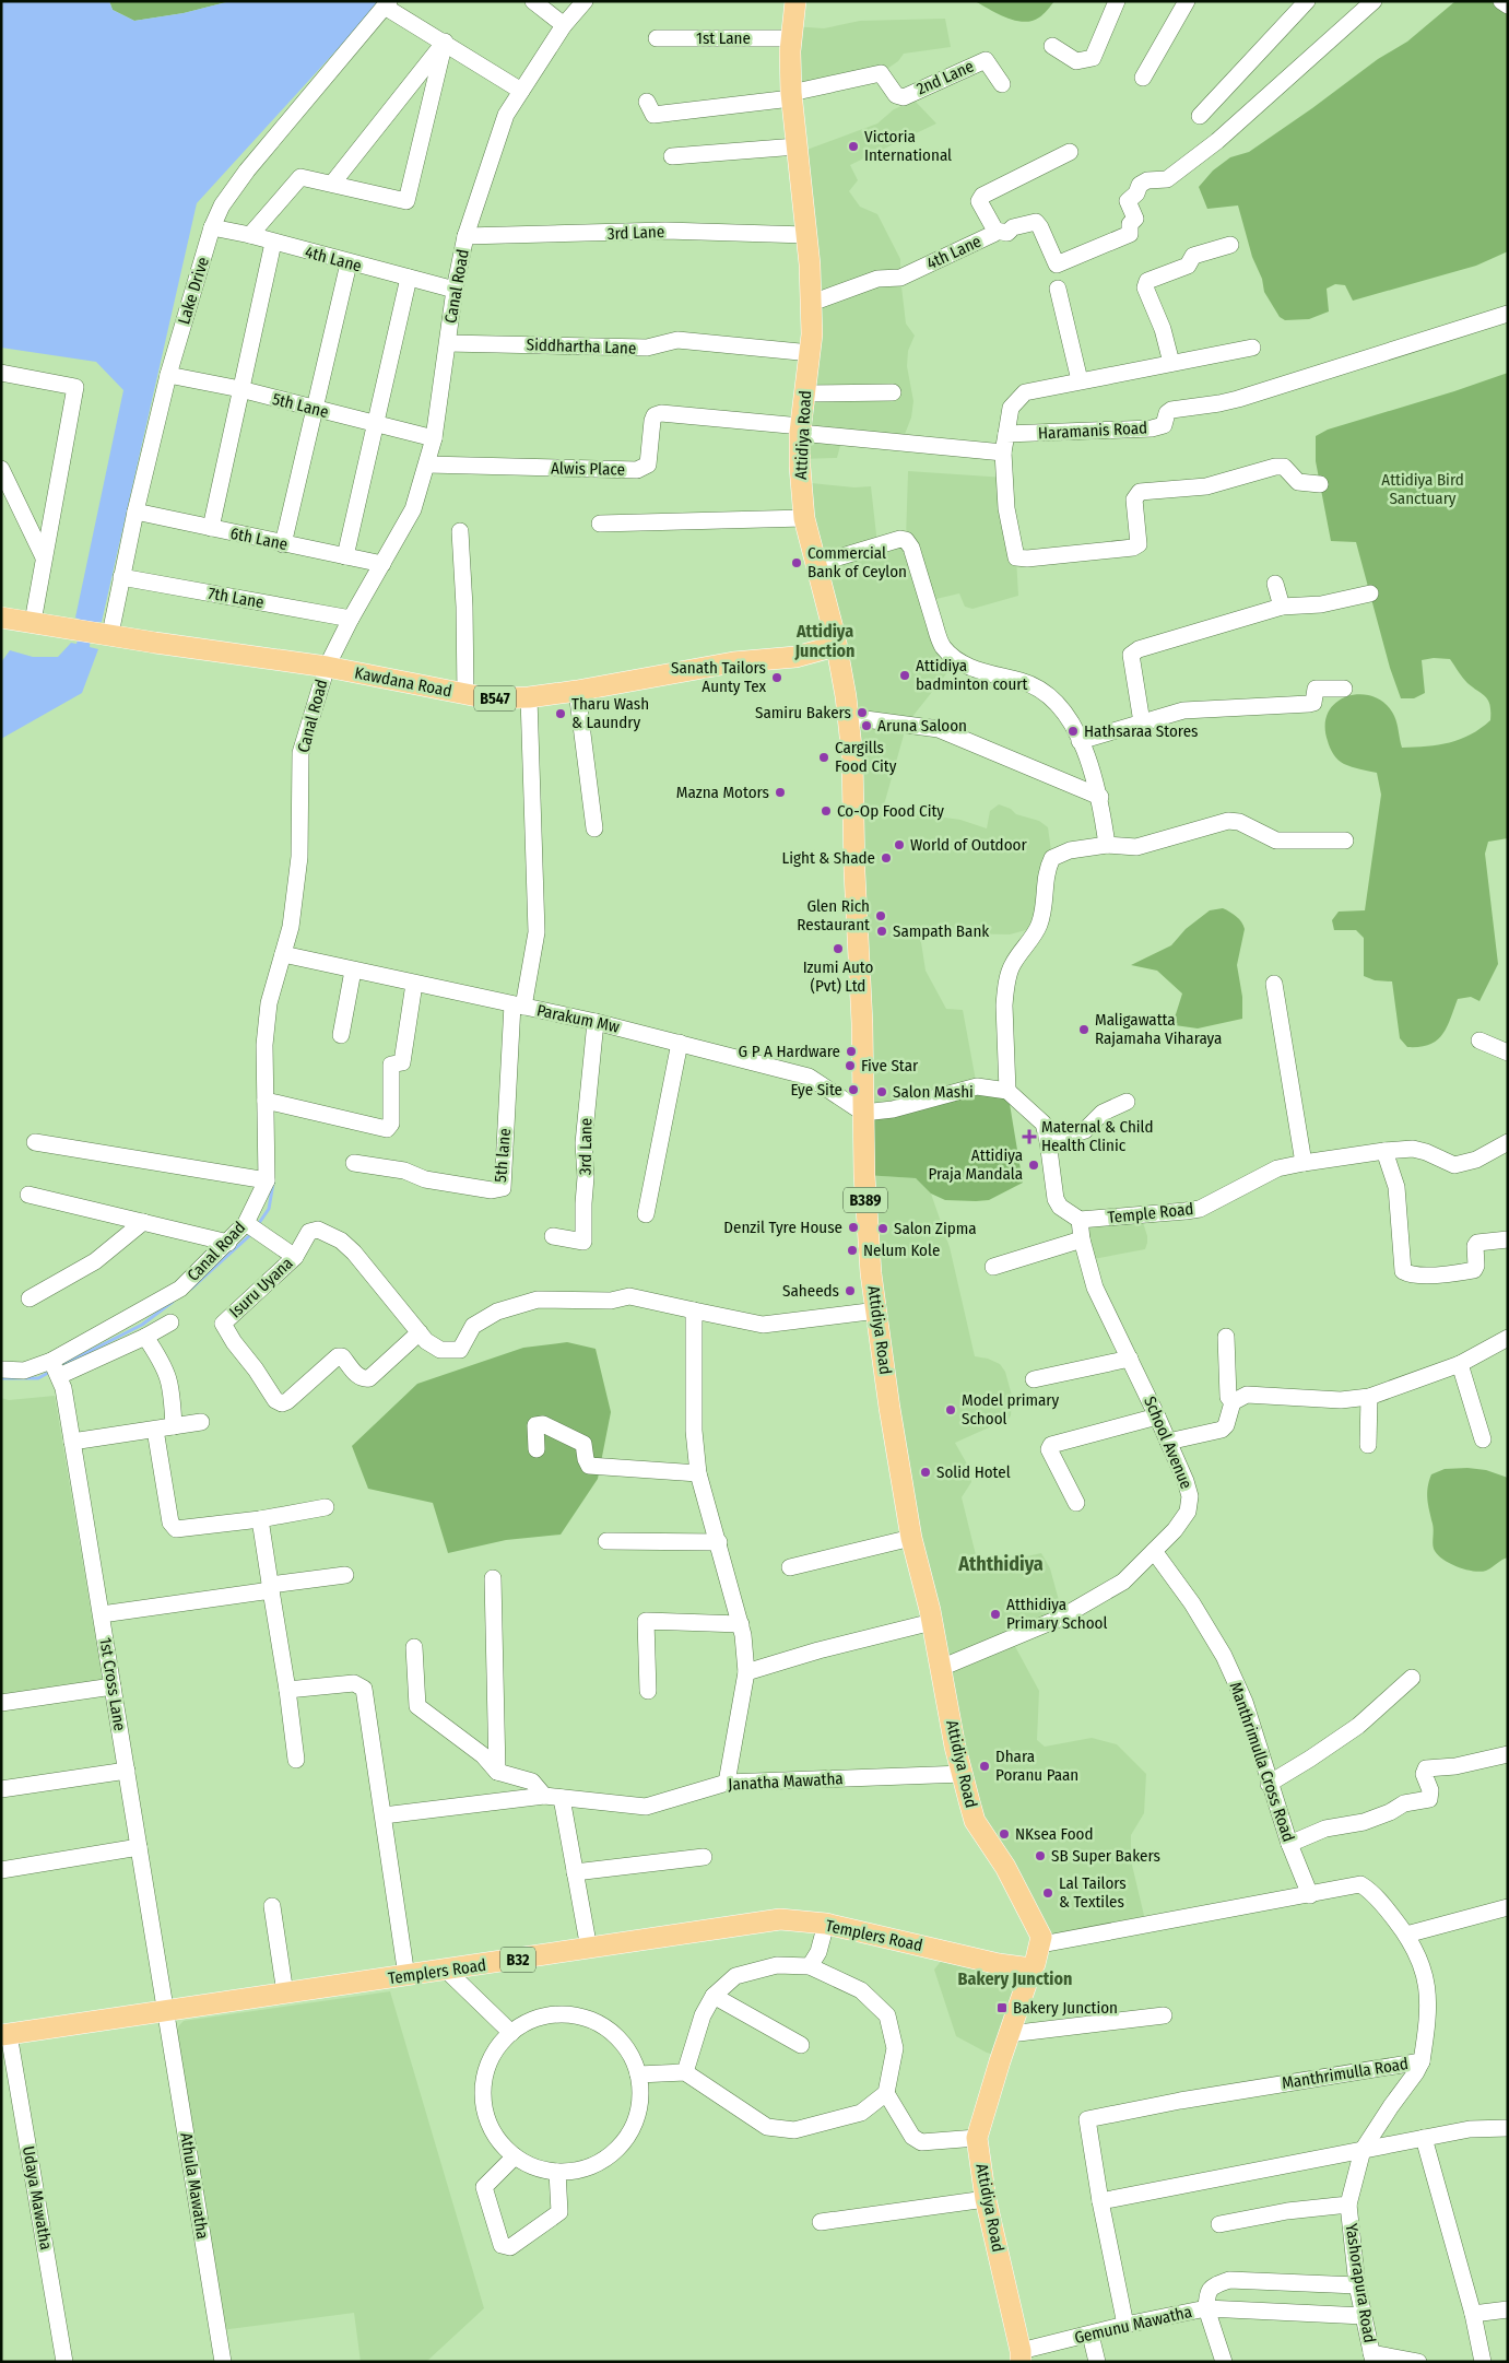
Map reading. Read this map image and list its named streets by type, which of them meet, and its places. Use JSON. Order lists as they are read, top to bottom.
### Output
{
  "streets": {
    "main road": [
      "Attidiya Road",
      "Kawdana Road",
      "B547",
      "B389",
      "Templers Road",
      "B32"
    ],
    "street": [
      "1st Lane",
      "2nd Lane",
      "3rd Lane",
      "4th Lane",
      "Canal Road",
      "Lake Drive",
      "Siddhartha Lane",
      "5th Lane",
      "Haramanis Road",
      "Alwis Place",
      "6th Lane",
      "7th Lane",
      "Parakum Mw",
      "5th lane",
      "Temple Road",
      "Isuru Uyana",
      "School Avenue",
      "1st Cross Lane",
      "Manthrimulla Cross Road",
      "Janatha Mawatha",
      "Manthrimulla Road",
      "Athula Mawatha",
      "Udaya Mawatha",
      "Yashorapura Road",
      "Gemunu Mawatha"
    ]
  },
  "crossings": [
    ["1st Lane", "Attidiya Road"],
    ["2nd Lane", "Attidiya Road"],
    ["3rd Lane", "Canal Road"],
    ["3rd Lane", "Attidiya Road"],
    ["3rd Lane", "Parakum Mw"],
    ["4th Lane", "Canal Road"],
    ["4th Lane", "Lake Drive"],
    ["4th Lane", "Attidiya Road"],
    ["Canal Road", "Siddhartha Lane"],
    ["Canal Road", "5th Lane"],
    ["Canal Road", "Alwis Place"],
    ["Canal Road", "6th Lane"],
    ["Canal Road", "7th Lane"],
    ["Canal Road", "Kawdana Road"],
    ["Canal Road", "Parakum Mw"],
    ["Canal Road", "1st Cross Lane"],
    ["Lake Drive", "5th Lane"],
    ["Lake Drive", "6th Lane"],
    ["Lake Drive", "7th Lane"],
    ["Lake Drive", "Kawdana Road"],
    ["Siddhartha Lane", "Attidiya Road"],
    ["Attidiya Road", "Alwis Place"],
    ["Attidiya Road", "Kawdana Road"],
    ["Attidiya Road", "Parakum Mw"],
    ["Attidiya Road", "School Avenue"],
    ["Attidiya Road", "Janatha Mawatha"],
    ["Attidiya Road", "Templers Road"],
    ["Attidiya Road", "Manthrimulla Road"],
    ["Attidiya Road", "Gemunu Mawatha"],
    ["Parakum Mw", "5th lane"],
    ["Temple Road", "School Avenue"],
    ["School Avenue", "Manthrimulla Cross Road"],
    ["1st Cross Lane", "Templers Road"],
    ["1st Cross Lane", "Athula Mawatha"],
    ["Manthrimulla Cross Road", "Manthrimulla Road"],
    ["Templers Road", "Athula Mawatha"],
    ["Templers Road", "Udaya Mawatha"],
    ["Manthrimulla Road", "Gemunu Mawatha"],
    ["Yashorapura Road", "Gemunu Mawatha"]
  ],
  "districts": ["Attidiya Junction", "Aththidiya", "Bakery Junction"],
  "parks": ["Attidiya Bird Sanctuary"],
  "places": {
    "other": [
      "Victoria International",
      "Commercial Bank of Ceylon",
      "Attidiya badminton court",
      "Sanath Tailors Aunty Tex",
      "Samiru Bakers",
      "Tharu Wash & Laundry",
      "Aruna Saloon",
      "Hathsaraa Stores",
      "Cargills Food City",
      "Mazna Motors",
      "Co-Op Food City",
      "World of Outdoor",
      "Light & Shade",
      "Glen Rich Restaurant",
      "Sampath Bank",
      "Izumi Auto (Pvt) Ltd",
      "Maligawatta Rajamaha Viharaya",
      "G P A Hardware",
      "Five Star",
      "Eye Site",
      "Salon Mashi",
      "Attidiya Praja Mandala",
      "Denzil Tyre House",
      "Salon Zipma",
      "Nelum Kole",
      "Saheeds",
      "Model primary School",
      "Solid Hotel",
      "Atthidiya Primary School",
      "Dhara Poranu Paan",
      "NKsea Food",
      "SB Super Bakers",
      "Lal Tailors & Textiles"
    ],
    "health": ["Maternal & Child Health Clinic"],
    "transit": ["Bakery Junction"]
  }
}
